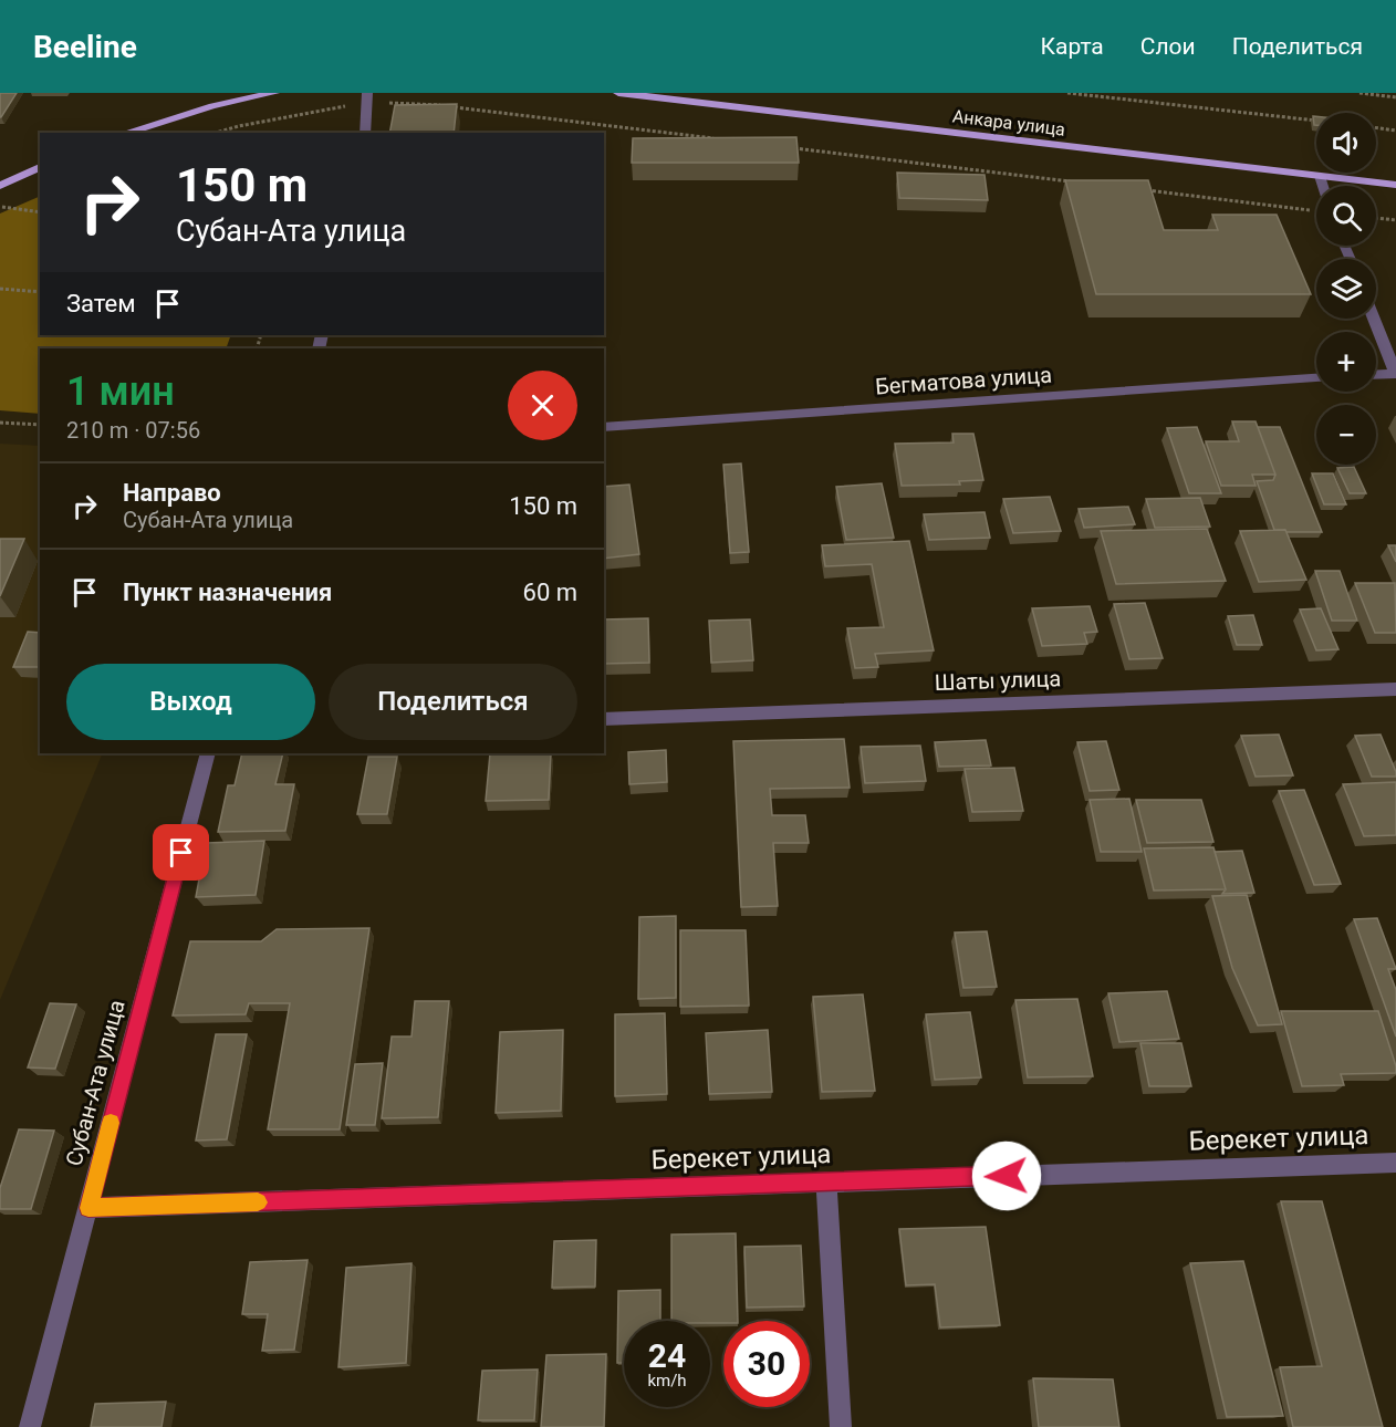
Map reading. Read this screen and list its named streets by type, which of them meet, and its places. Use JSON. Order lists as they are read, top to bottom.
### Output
{
  "streets": {
    "main road": ["Анкара улица"],
    "street": [
      "Бегматова улица",
      "Шаты улица",
      "Субан-Ата улица",
      "Берекет улица"
    ]
  },
  "crossings": [
    ["Субан-Ата улица", "Берекет улица"]
  ],
  "page": {
    "header": "Beeline",
    "nav": ["Карта", "Слои", "Поделиться"],
    "map_buttons": ["+", "−"],
    "turn": ["150 m", "Субан-Ата улица"],
    "then": "Затем",
    "heading": ["1 мин", "210 m · 07:56"],
    "list": [
      {
        "name": "Направо",
        "note": "Субан-Ата улица",
        "value": "150 m"
      },
      {
        "name": "Пункт назначения",
        "value": "60 m"
      }
    ],
    "buttons": ["Выход", "Поделиться"],
    "speed": "24 km/h",
    "limit": "30"
  }
}
